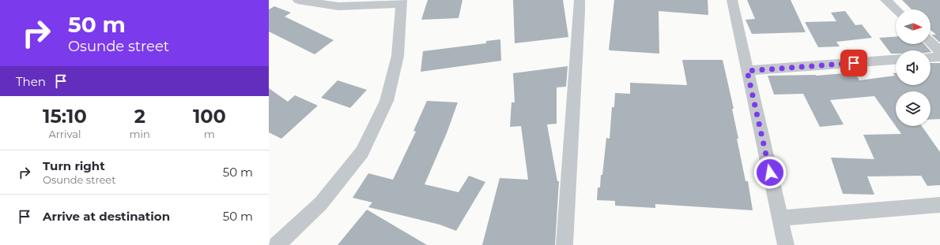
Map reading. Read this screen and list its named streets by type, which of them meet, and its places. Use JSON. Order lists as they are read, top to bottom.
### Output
{
  "north": "right",
  "page": {
    "turn": ["50 m", "Osunde street"],
    "then": "Then",
    "eta": [
      "15:10",
      "Arrival",
      "2",
      "min",
      "100",
      "m"
    ],
    "list": [
      {
        "name": "Turn right",
        "note": "Osunde street",
        "value": "50 m"
      },
      {
        "name": "Arrive at destination",
        "value": "50 m"
      }
    ]
  }
}
